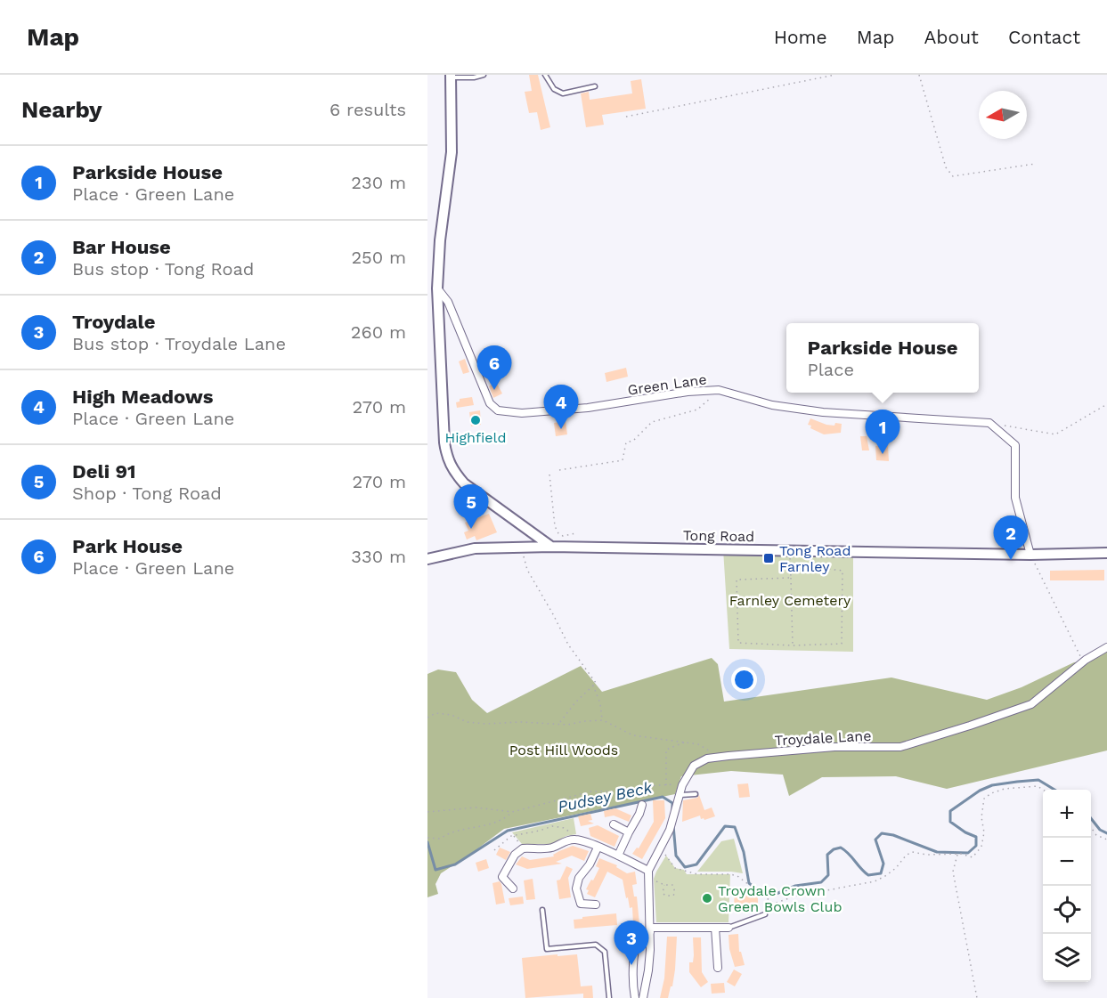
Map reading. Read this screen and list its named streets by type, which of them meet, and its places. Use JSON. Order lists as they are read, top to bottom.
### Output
{
  "streets": {
    "street": ["Green Lane", "Tong Road", "Troydale Lane"]
  },
  "water": ["Pudsey Beck"],
  "parks": ["Farnley Cemetery", "Post Hill Woods"],
  "places": {
    "other": ["Highfield", "Troydale Crown Green Bowls Club"],
    "transit": ["Tong Road Farnley"]
  },
  "north": "left",
  "page": {
    "header": "Map",
    "nav": [
      "Home",
      "Map",
      "About",
      "Contact"
    ],
    "heading": ["Nearby", "6 results"],
    "list": [
      {
        "mark": "1",
        "name": "Parkside House",
        "note": "Place · Green Lane",
        "value": "230 m"
      },
      {
        "mark": "2",
        "name": "Bar House",
        "note": "Bus stop · Tong Road",
        "value": "250 m"
      },
      {
        "mark": "3",
        "name": "Troydale",
        "note": "Bus stop · Troydale Lane",
        "value": "260 m"
      },
      {
        "mark": "4",
        "name": "High Meadows",
        "note": "Place · Green Lane",
        "value": "270 m"
      },
      {
        "mark": "5",
        "name": "Deli 91",
        "note": "Shop · Tong Road",
        "value": "270 m"
      },
      {
        "mark": "6",
        "name": "Park House",
        "note": "Place · Green Lane",
        "value": "330 m"
      }
    ],
    "popup": ["Parkside House", "Place"],
    "pins": [
      "6",
      "4",
      "1",
      "5",
      "2",
      "3"
    ],
    "map_buttons": ["+", "−"]
  }
}
